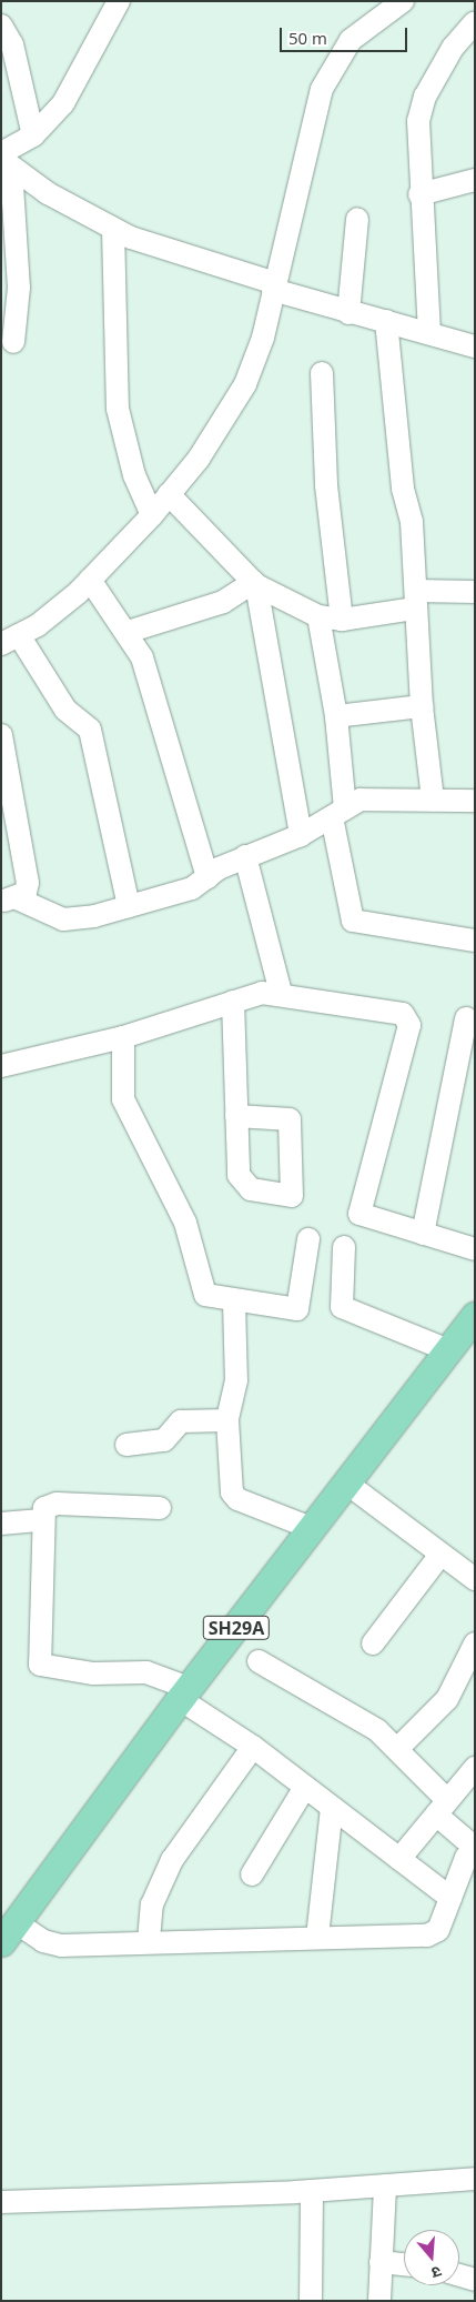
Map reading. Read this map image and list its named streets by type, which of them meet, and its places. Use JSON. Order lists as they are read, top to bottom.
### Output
{
  "streets": {
    "main road": ["SH29A"]
  },
  "scale_bar": "50 m",
  "north": "bottom"
}
